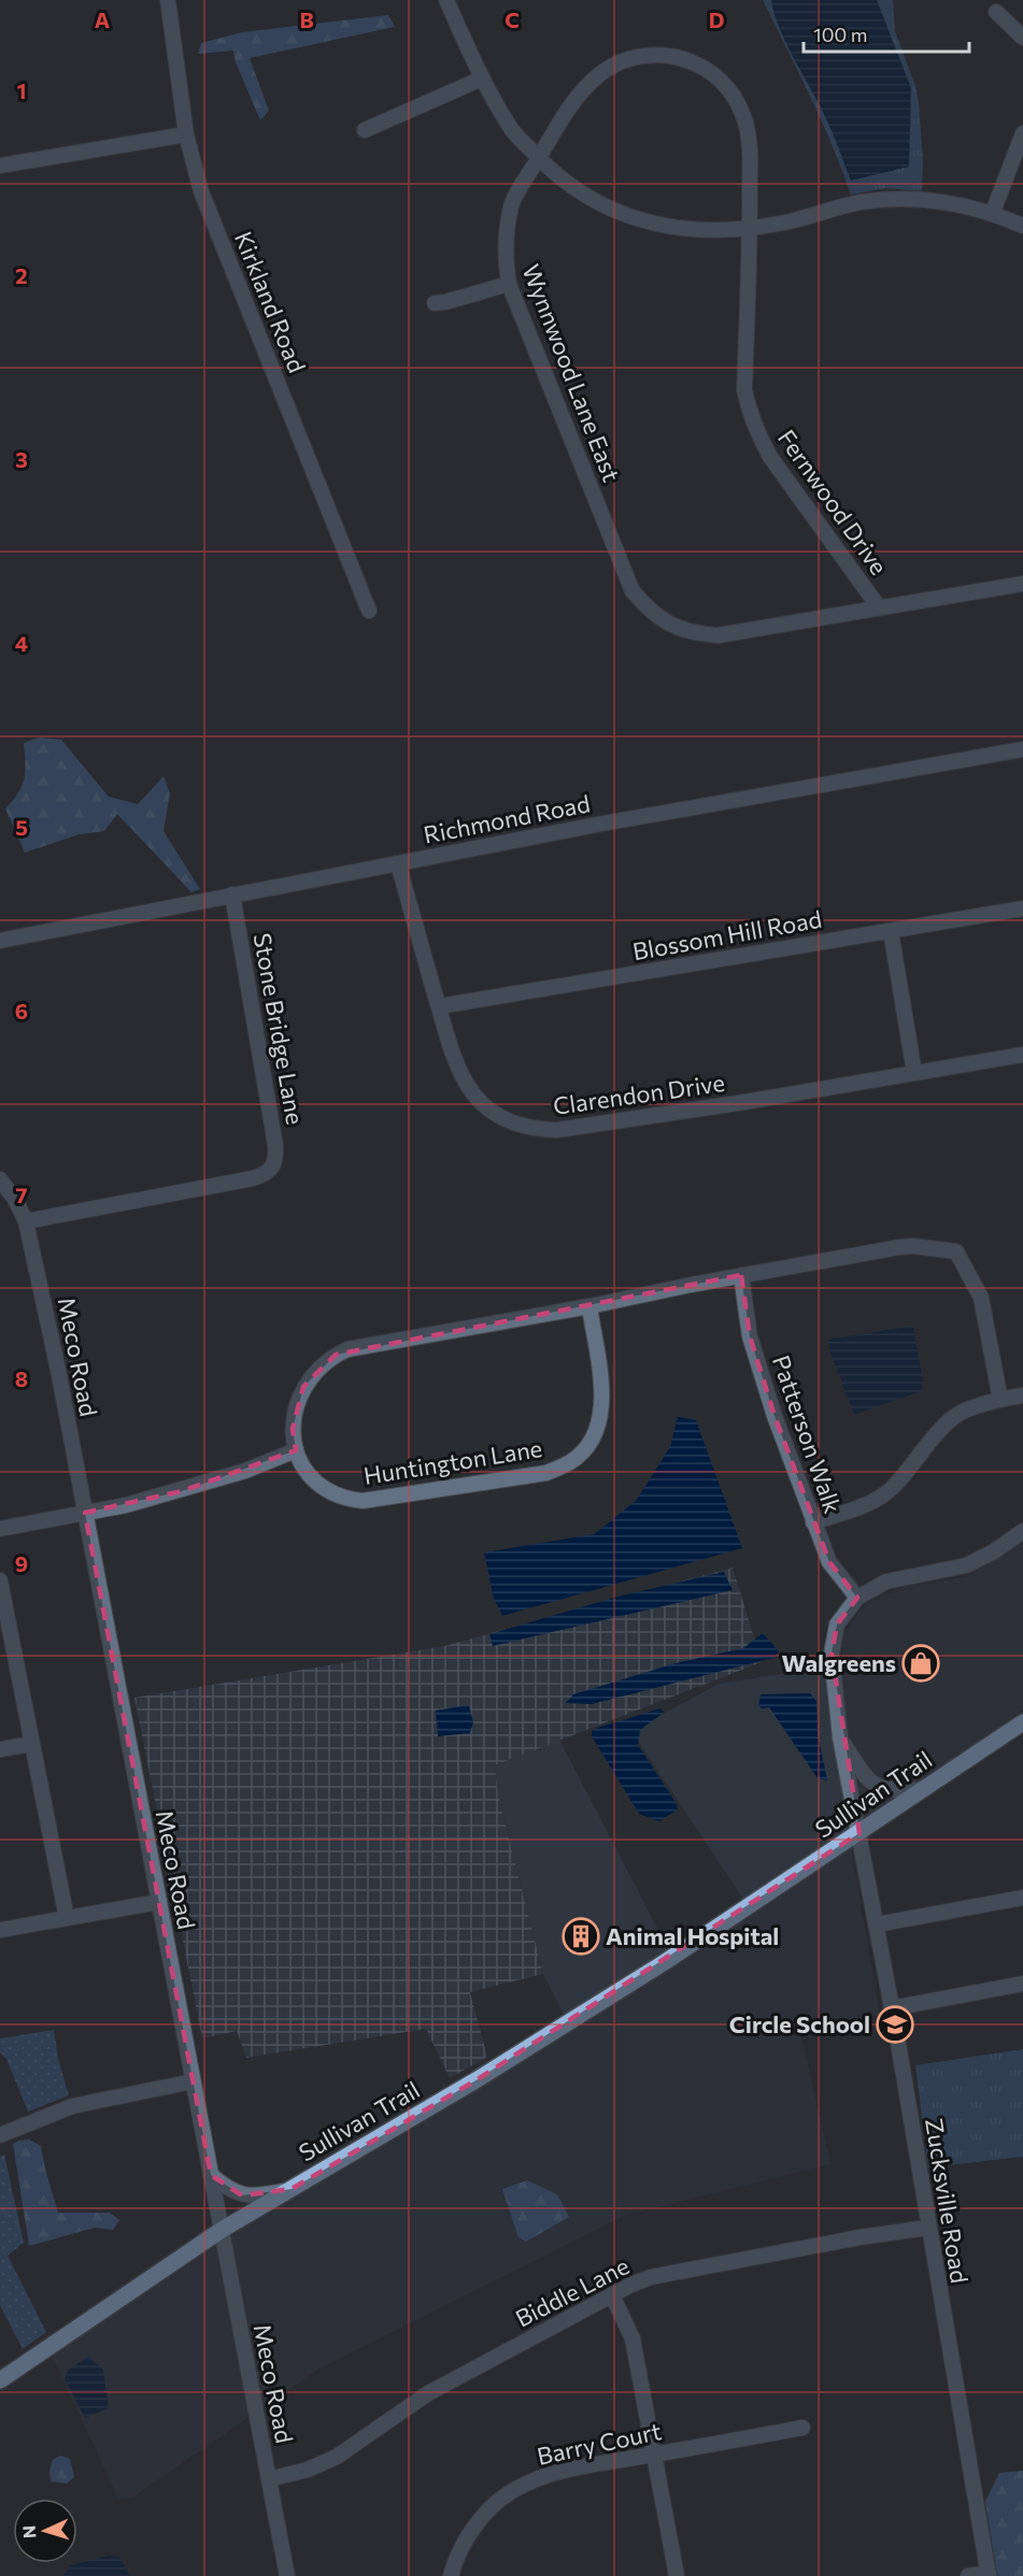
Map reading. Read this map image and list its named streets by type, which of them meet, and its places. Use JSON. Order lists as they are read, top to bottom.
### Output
{
  "streets": {
    "main road": ["Sullivan Trail"],
    "street": [
      "Kirkland Road",
      "Wynnwood Lane East",
      "Fernwood Drive",
      "Richmond Road",
      "Blossom Hill Road",
      "Stone Bridge Lane",
      "Clarendon Drive",
      "Meco Road",
      "Patterson Walk",
      "Huntington Lane",
      "Zucksville Road",
      "Biddle Lane",
      "Barry Court"
    ]
  },
  "crossings": [
    ["Wynnwood Lane East", "Fernwood Drive"],
    ["Richmond Road", "Stone Bridge Lane"],
    ["Richmond Road", "Clarendon Drive"],
    ["Blossom Hill Road", "Clarendon Drive"],
    ["Meco Road", "Sullivan Trail"],
    ["Meco Road", "Biddle Lane"],
    ["Patterson Walk", "Zucksville Road"],
    ["Sullivan Trail", "Zucksville Road"],
    ["Zucksville Road", "Biddle Lane"]
  ],
  "places": {
    "shop": ["Walgreens"],
    "building": ["Animal Hospital"],
    "school or university": ["Circle School"]
  },
  "scale_bar": "100 m",
  "north": "left",
  "grid": {
    "columns": [
      "A",
      "B",
      "C",
      "D"
    ],
    "rows": [
      "1",
      "2",
      "3",
      "4",
      "5",
      "6",
      "7",
      "8",
      "9"
    ]
  }
}
